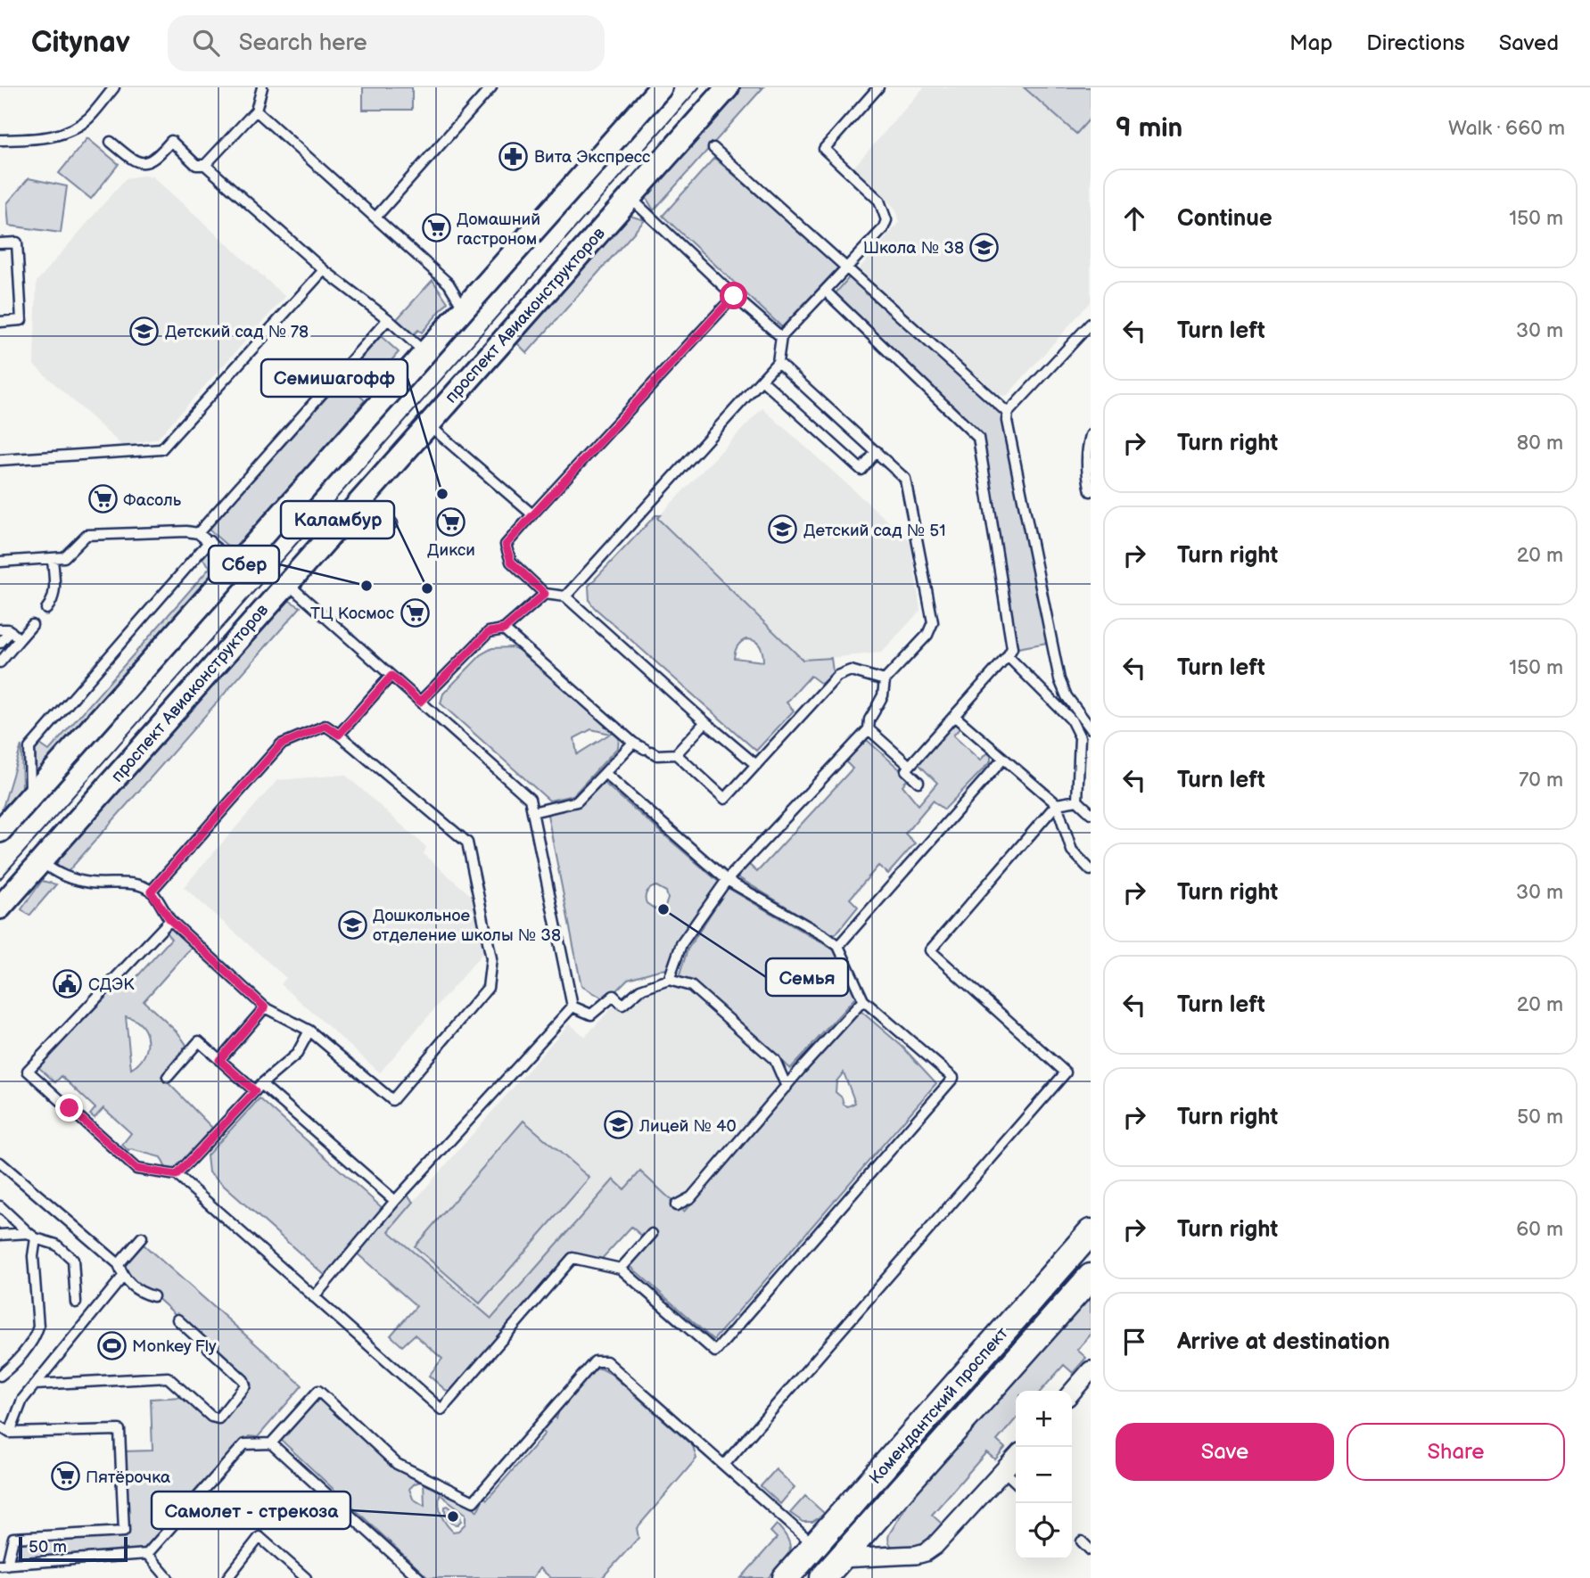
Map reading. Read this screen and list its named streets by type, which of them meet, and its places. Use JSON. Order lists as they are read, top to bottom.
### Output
{
  "streets": {
    "main road": ["Комендантский проспект"],
    "street": ["проспект Авиаконструкторов"]
  },
  "places": {
    "pharmacy": ["Вита Экспресс"],
    "supermarket": [
      "Домашний гастроном",
      "Фасоль",
      "Дикси",
      "ТЦ Космос",
      "Пятёрочка"
    ],
    "school or university": [
      "Школа № 38",
      "Детский сад № 78",
      "Детский сад № 51",
      "Дошкольное отделение школы № 38",
      "Лицей № 40"
    ],
    "other": [
      "Семишагофф",
      "Сбер",
      "Каламбур",
      "Семья",
      "Самолет - стрекоза"
    ],
    "public building": ["СДЭК"],
    "sports": ["Monkey Fly"]
  },
  "scale_bar": "50 m",
  "page": {
    "header": "Citynav",
    "search": "Search here",
    "nav": ["Map", "Directions", "Saved"],
    "heading": ["9 min", "Walk · 660 m"],
    "list": [
      ["Continue", "150 m"],
      ["Turn left", "30 m"],
      ["Turn right", "80 m"],
      ["Turn right", "20 m"],
      ["Turn left", "150 m"],
      ["Turn left", "70 m"],
      ["Turn right", "30 m"],
      ["Turn left", "20 m"],
      ["Turn right", "50 m"],
      ["Turn right", "60 m"],
      "Arrive at destination"
    ],
    "map_buttons": ["+", "−"],
    "buttons": ["Save", "Share"],
    "scale": "50 m"
  }
}
